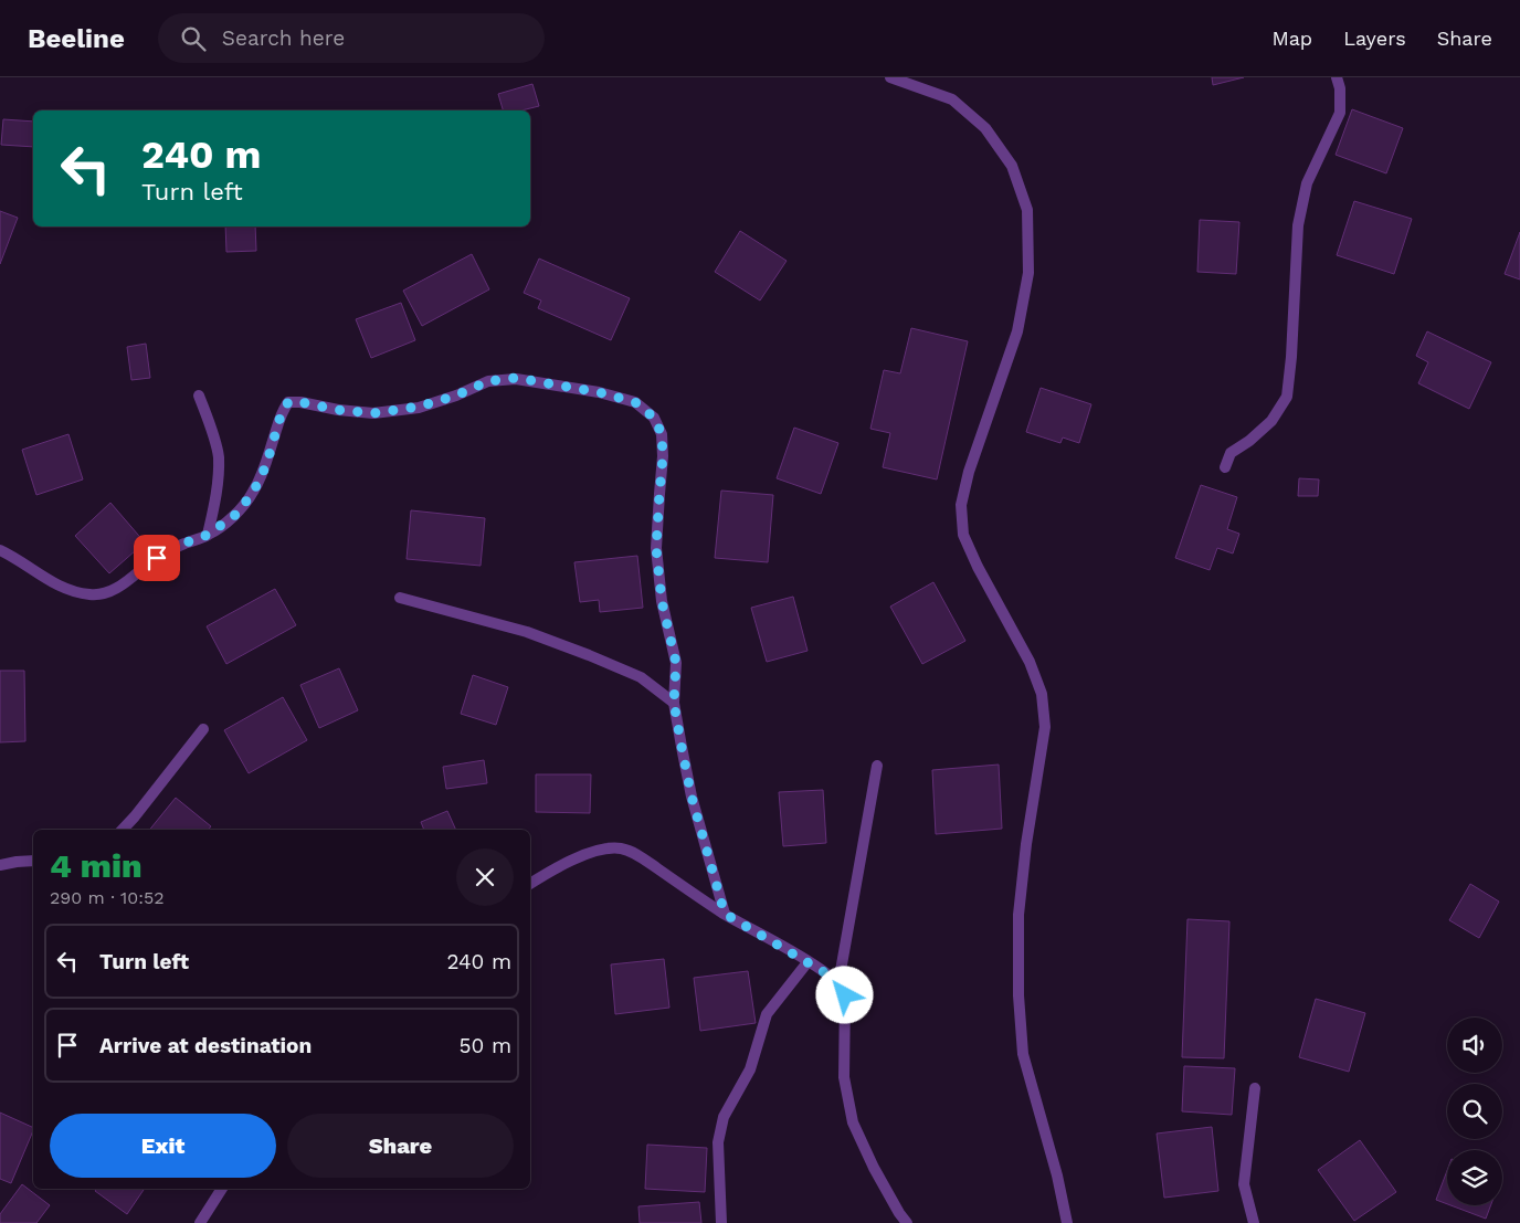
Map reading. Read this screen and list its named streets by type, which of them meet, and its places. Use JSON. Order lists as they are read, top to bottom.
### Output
{
  "page": {
    "header": "Beeline",
    "search": "Search here",
    "nav": ["Map", "Layers", "Share"],
    "turn": ["240 m", "Turn left"],
    "heading": ["4 min", "290 m · 10:52"],
    "list": [
      {
        "name": "Turn left",
        "value": "240 m"
      },
      {
        "name": "Arrive at destination",
        "value": "50 m"
      }
    ],
    "buttons": ["Exit", "Share"]
  }
}
